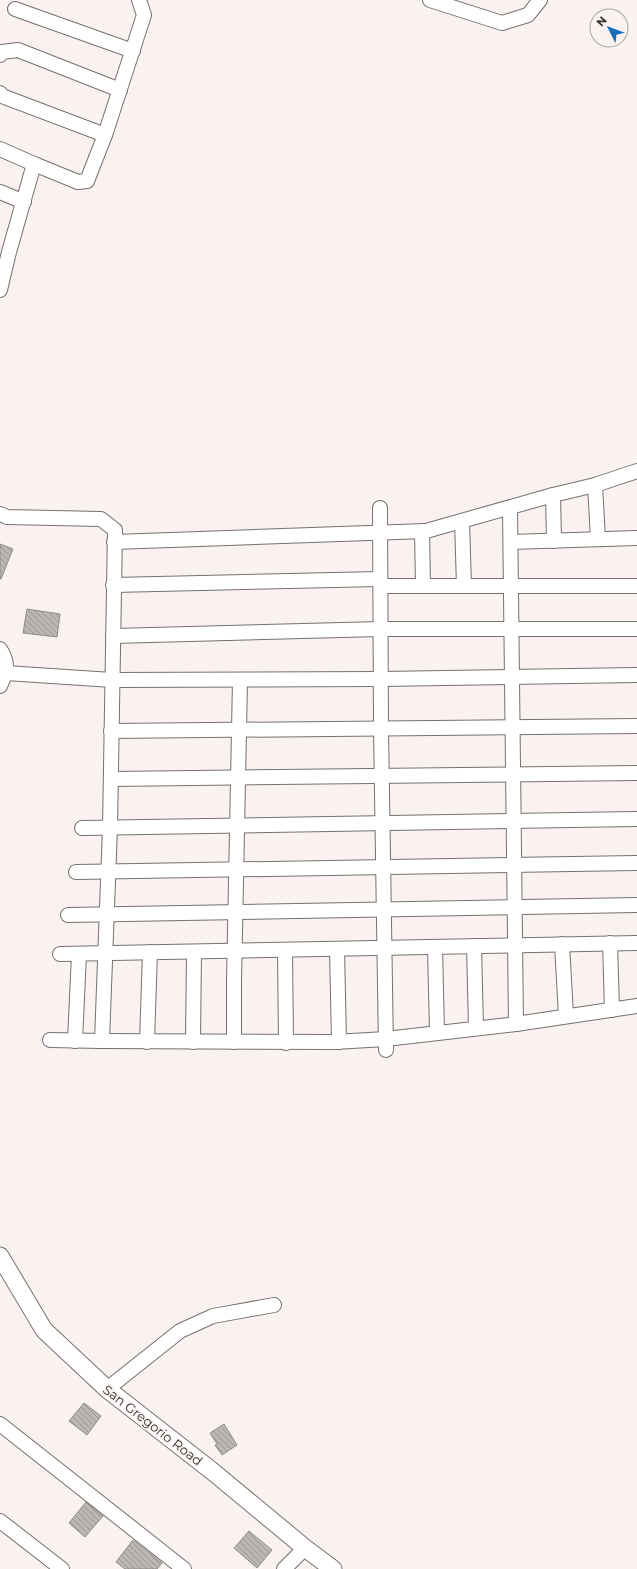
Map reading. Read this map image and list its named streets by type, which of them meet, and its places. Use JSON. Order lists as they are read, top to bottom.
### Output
{
  "streets": {
    "street": ["San Gregorio Road"]
  },
  "north": "top left"
}
